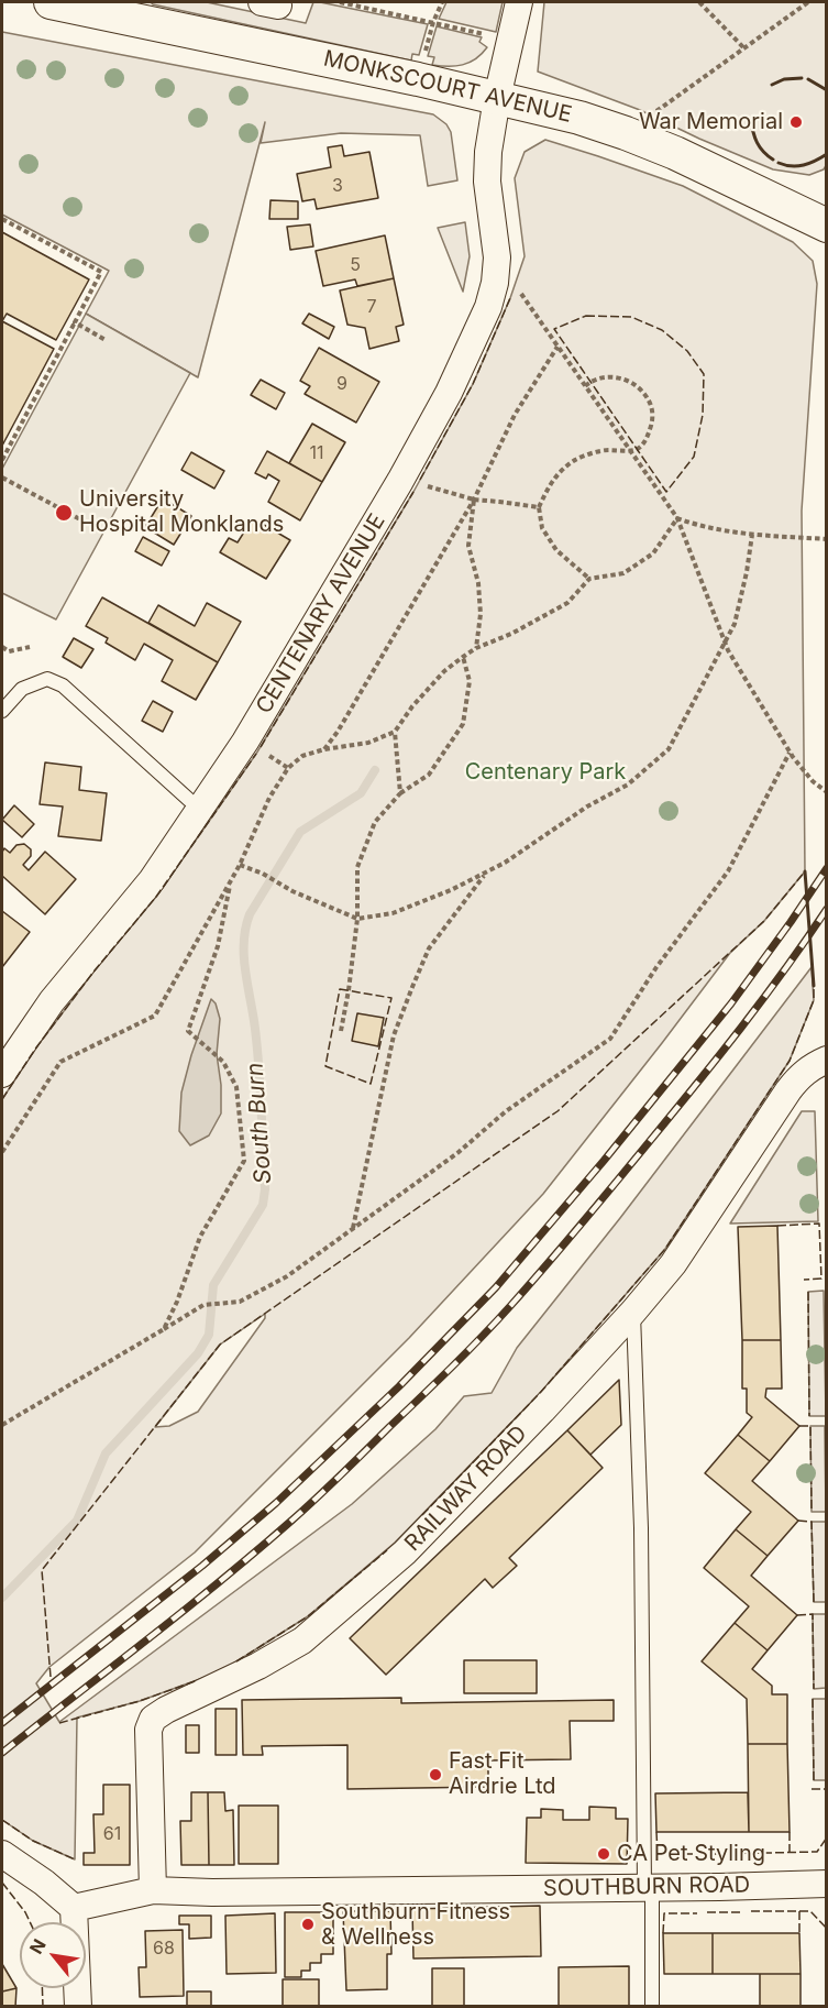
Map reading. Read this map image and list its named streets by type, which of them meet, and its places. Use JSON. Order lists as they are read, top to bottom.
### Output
{
  "streets": {
    "street": [
      "MONKSCOURT AVENUE",
      "CENTENARY AVENUE",
      "RAILWAY ROAD",
      "SOUTHBURN ROAD"
    ]
  },
  "crossings": [
    ["MONKSCOURT AVENUE", "CENTENARY AVENUE"],
    ["RAILWAY ROAD", "SOUTHBURN ROAD"]
  ],
  "water": ["South Burn"],
  "parks": ["Centenary Park"],
  "places": [
    "War Memorial",
    "University Hospital Monklands",
    "Fast Fit Airdrie Ltd",
    "CA Pet Styling",
    "Southburn Fitness & Wellness"
  ],
  "house_numbers": [
    "3",
    "5",
    "7",
    "9",
    "11",
    "61",
    "68"
  ],
  "north": "top left"
}
